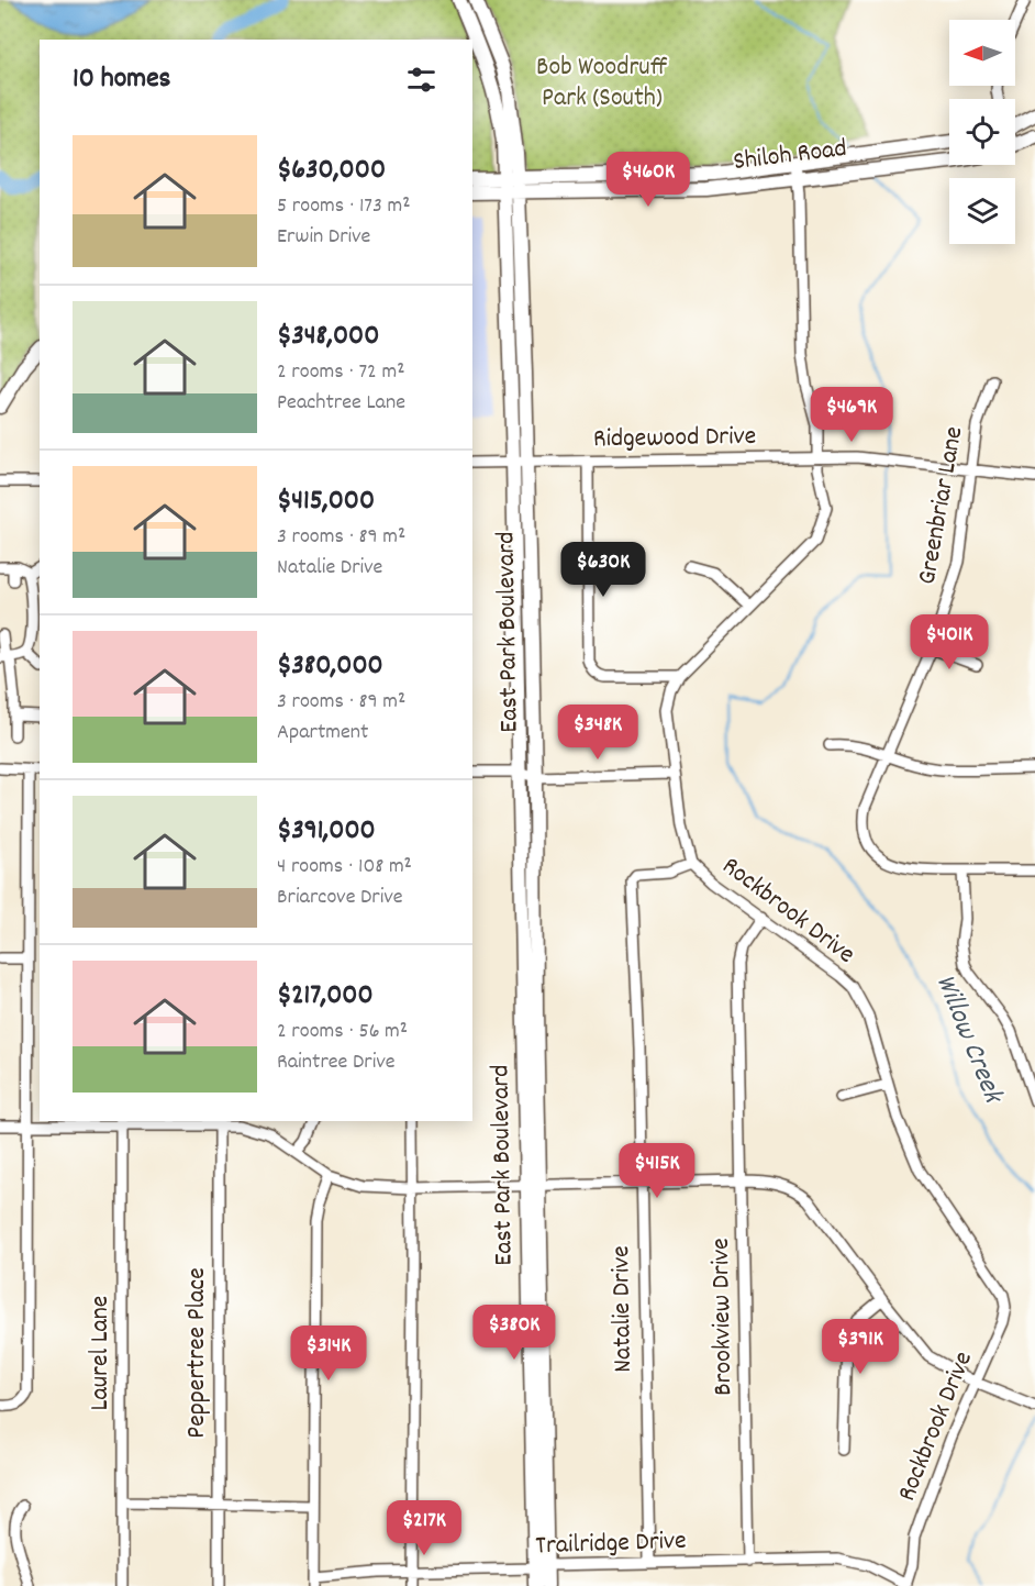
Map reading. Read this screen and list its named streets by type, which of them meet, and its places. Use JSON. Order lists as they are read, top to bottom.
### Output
{
  "streets": {
    "main road": ["Shiloh Road", "East Park Boulevard"],
    "street": [
      "Ridgewood Drive",
      "Greenbriar Lane",
      "Rockbrook Drive",
      "Natalie Drive",
      "Brookview Drive",
      "Laurel Lane",
      "Peppertree Place",
      "Trailridge Drive"
    ]
  },
  "crossings": [
    ["Shiloh Road", "East Park Boulevard"],
    ["Shiloh Road", "Rockbrook Drive"],
    ["Ridgewood Drive", "Greenbriar Lane"],
    ["Ridgewood Drive", "East Park Boulevard"],
    ["Ridgewood Drive", "Rockbrook Drive"],
    ["East Park Boulevard", "Trailridge Drive"],
    ["Rockbrook Drive", "Natalie Drive"],
    ["Rockbrook Drive", "Brookview Drive"],
    ["Rockbrook Drive", "Trailridge Drive"],
    ["Natalie Drive", "Trailridge Drive"],
    ["Brookview Drive", "Trailridge Drive"]
  ],
  "water": ["Willow Creek"],
  "parks": ["Bob Woodruff Park (South)"],
  "north": "left",
  "page": {
    "heading": "10 homes",
    "list": [
      {
        "name": "$630,000",
        "note": "5 rooms · 173 m² · Erwin Drive"
      },
      {
        "name": "$348,000",
        "note": "2 rooms · 72 m² · Peachtree Lane"
      },
      {
        "name": "$415,000",
        "note": "3 rooms · 89 m² · Natalie Drive"
      },
      {
        "name": "$380,000",
        "note": "3 rooms · 89 m² · Apartment"
      },
      {
        "name": "$391,000",
        "note": "4 rooms · 108 m² · Briarcove Drive"
      },
      {
        "name": "$217,000",
        "note": "2 rooms · 56 m² · Raintree Drive"
      }
    ],
    "price": [
      "$460K",
      "$469K",
      "$630K",
      "$401K",
      "$348K",
      "$415K",
      "$380K",
      "$391K",
      "$314K",
      "$217K"
    ]
  }
}
